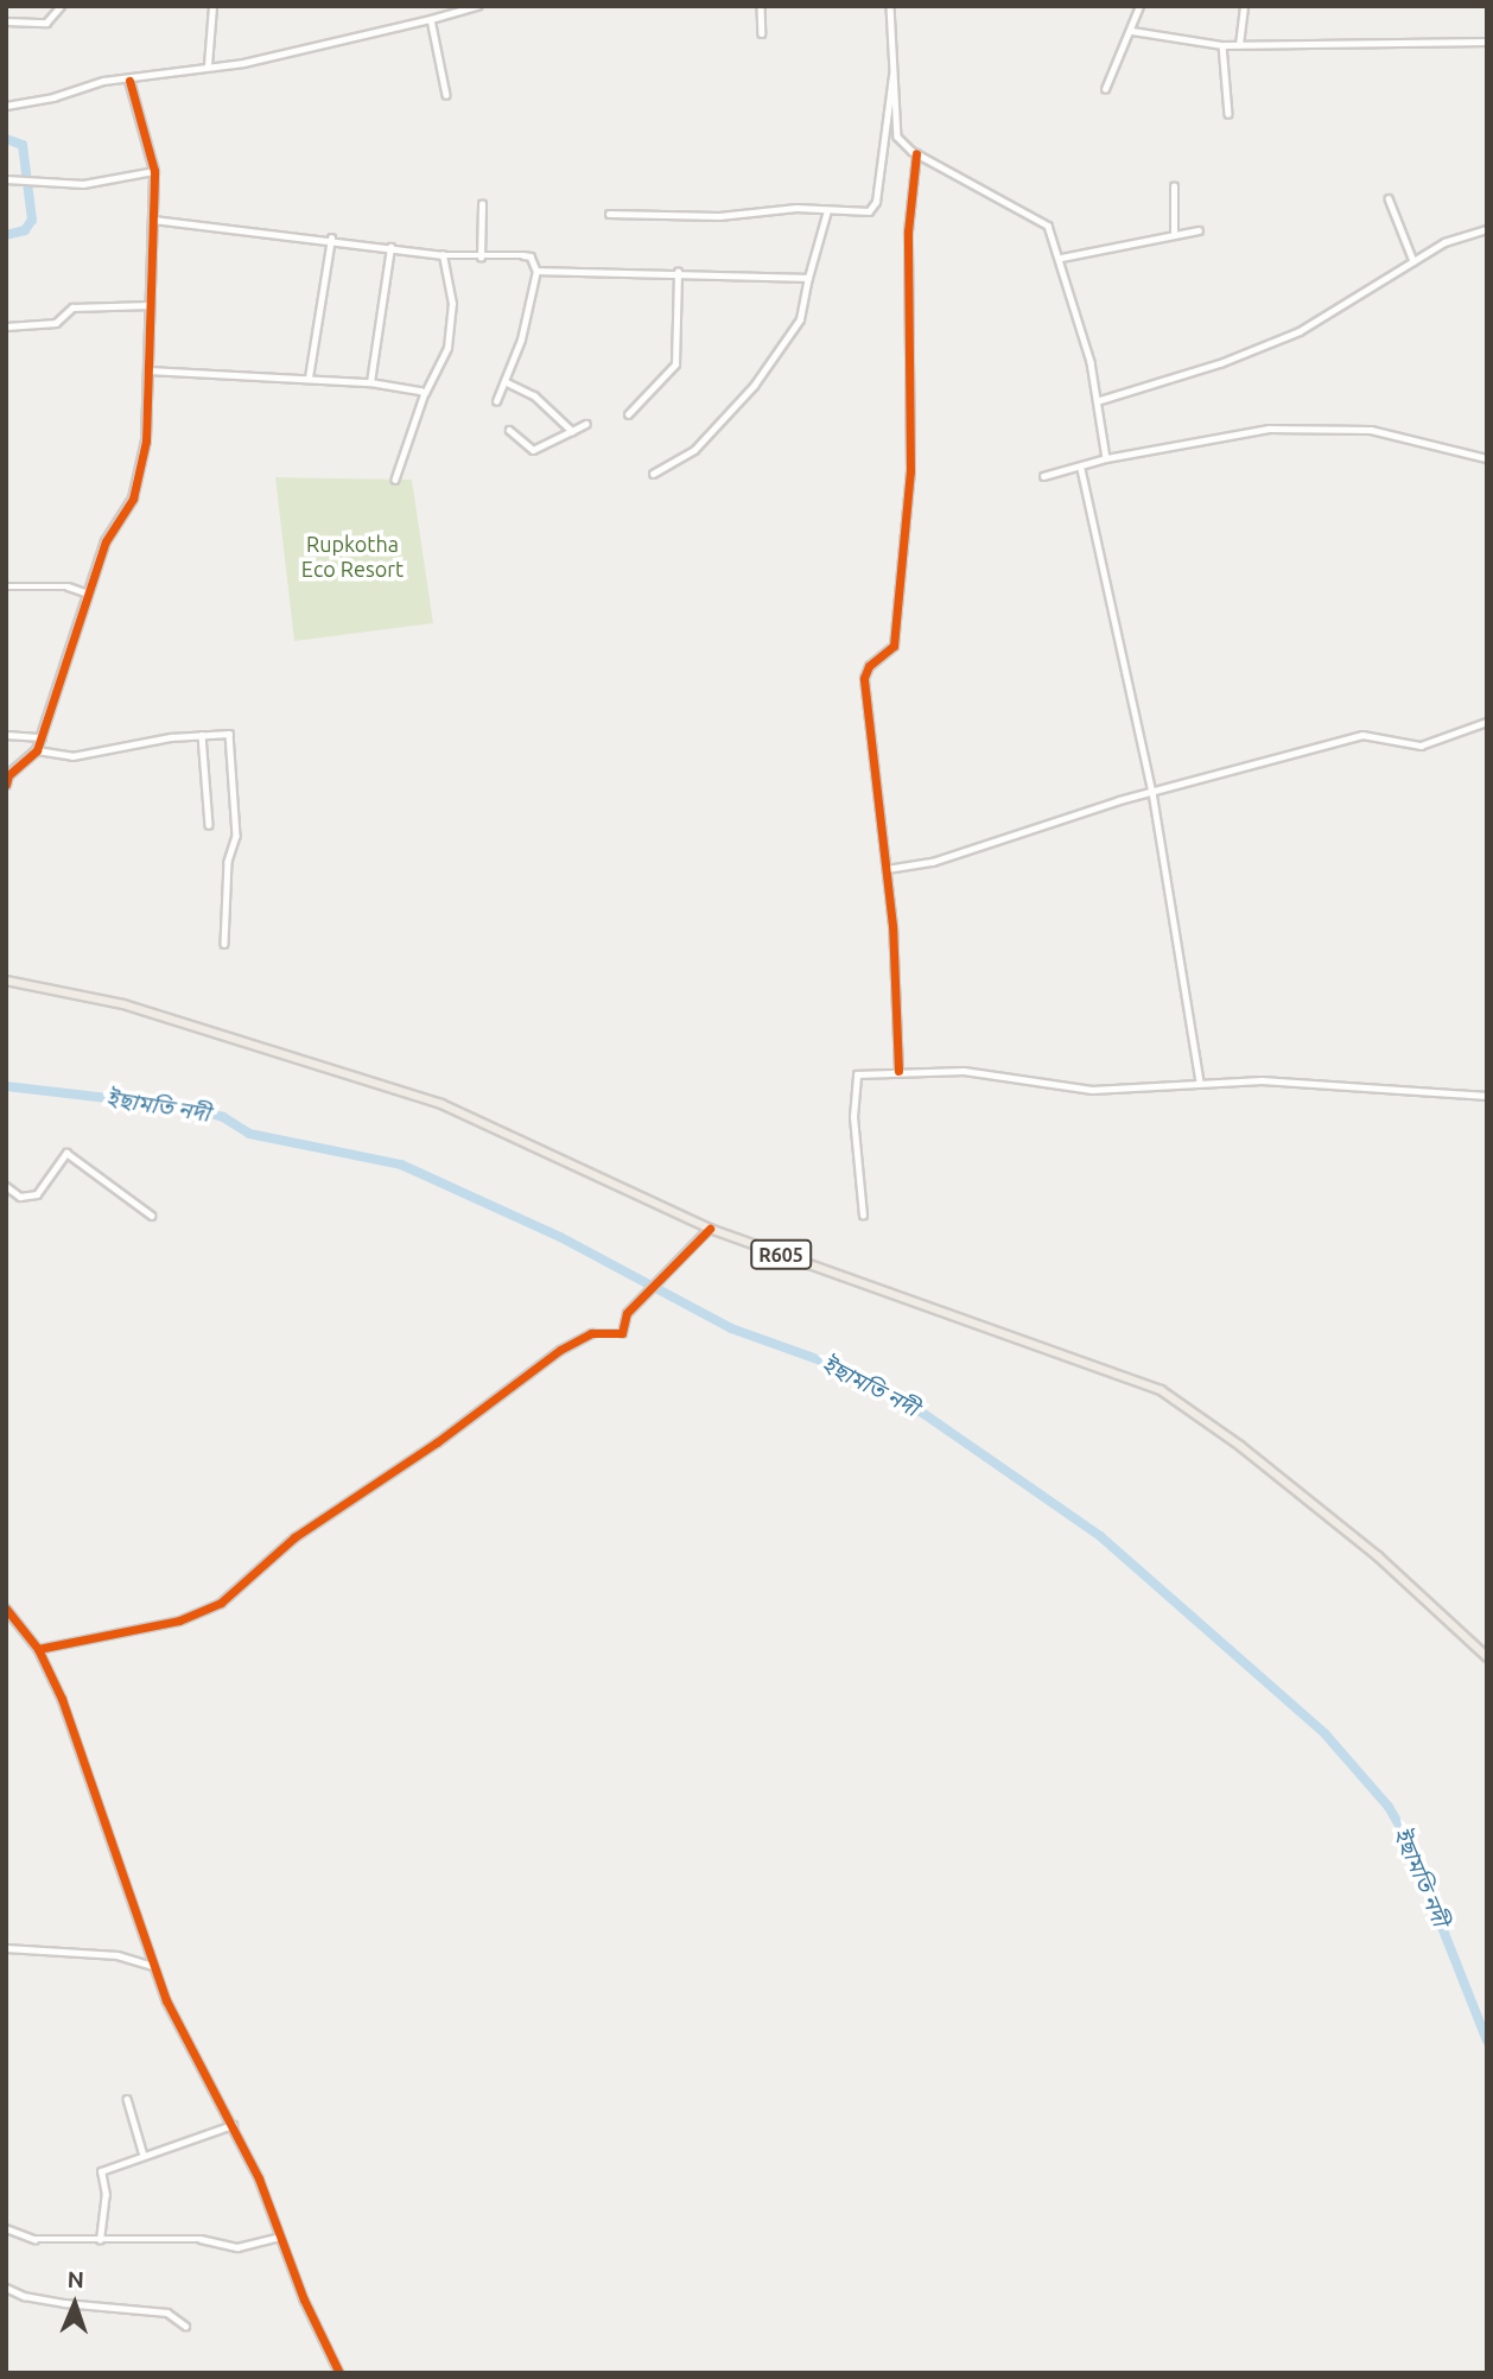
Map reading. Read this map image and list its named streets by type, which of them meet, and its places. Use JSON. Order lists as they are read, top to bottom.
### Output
{
  "streets": {
    "main road": ["R605"]
  },
  "water": ["ইছামতি নদী"],
  "parks": ["Rupkotha Eco Resort"],
  "north": "top"
}
